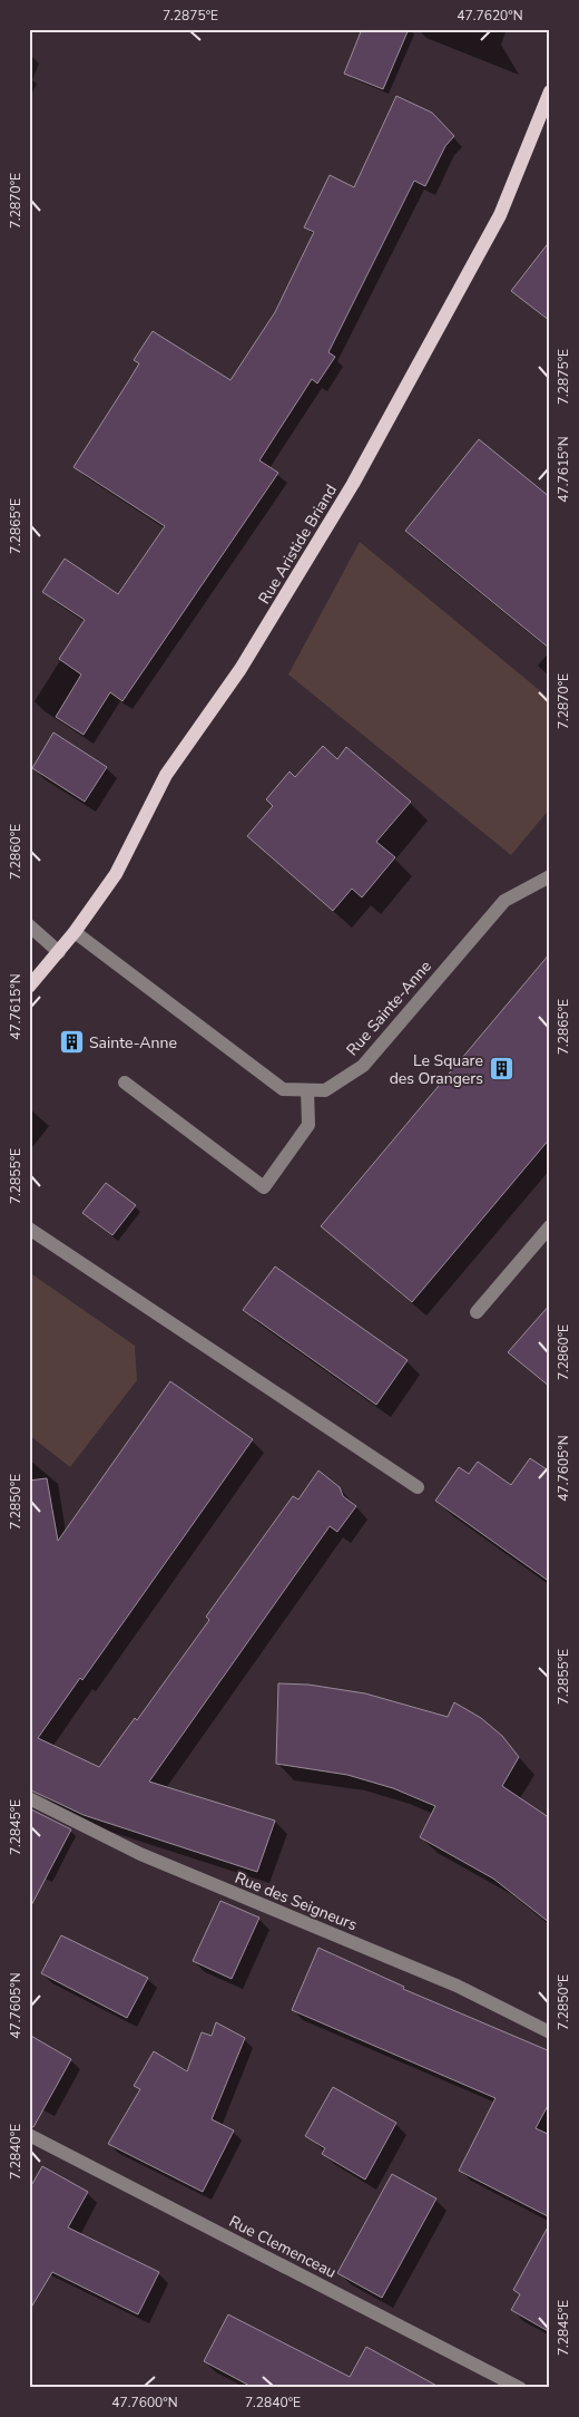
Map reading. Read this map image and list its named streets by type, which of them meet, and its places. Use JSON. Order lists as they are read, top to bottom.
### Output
{
  "streets": {
    "main road": ["Rue Aristide Briand"],
    "street": ["Rue Sainte-Anne", "Rue des Seigneurs", "Rue Clemenceau"]
  },
  "crossings": [
    ["Rue Aristide Briand", "Rue Sainte-Anne"]
  ],
  "places": {
    "building": ["Sainte-Anne", "Le Square des Orangers"]
  },
  "coordinates": [
    "7.2875°E",
    "47.7620°N",
    "7.2870°E",
    "47.7615°N",
    "7.2865°E",
    "7.2860°E",
    "7.2855°E",
    "47.7605°N",
    "7.2850°E",
    "7.2845°E",
    "7.2840°E",
    "47.7600°N"
  ]
}
